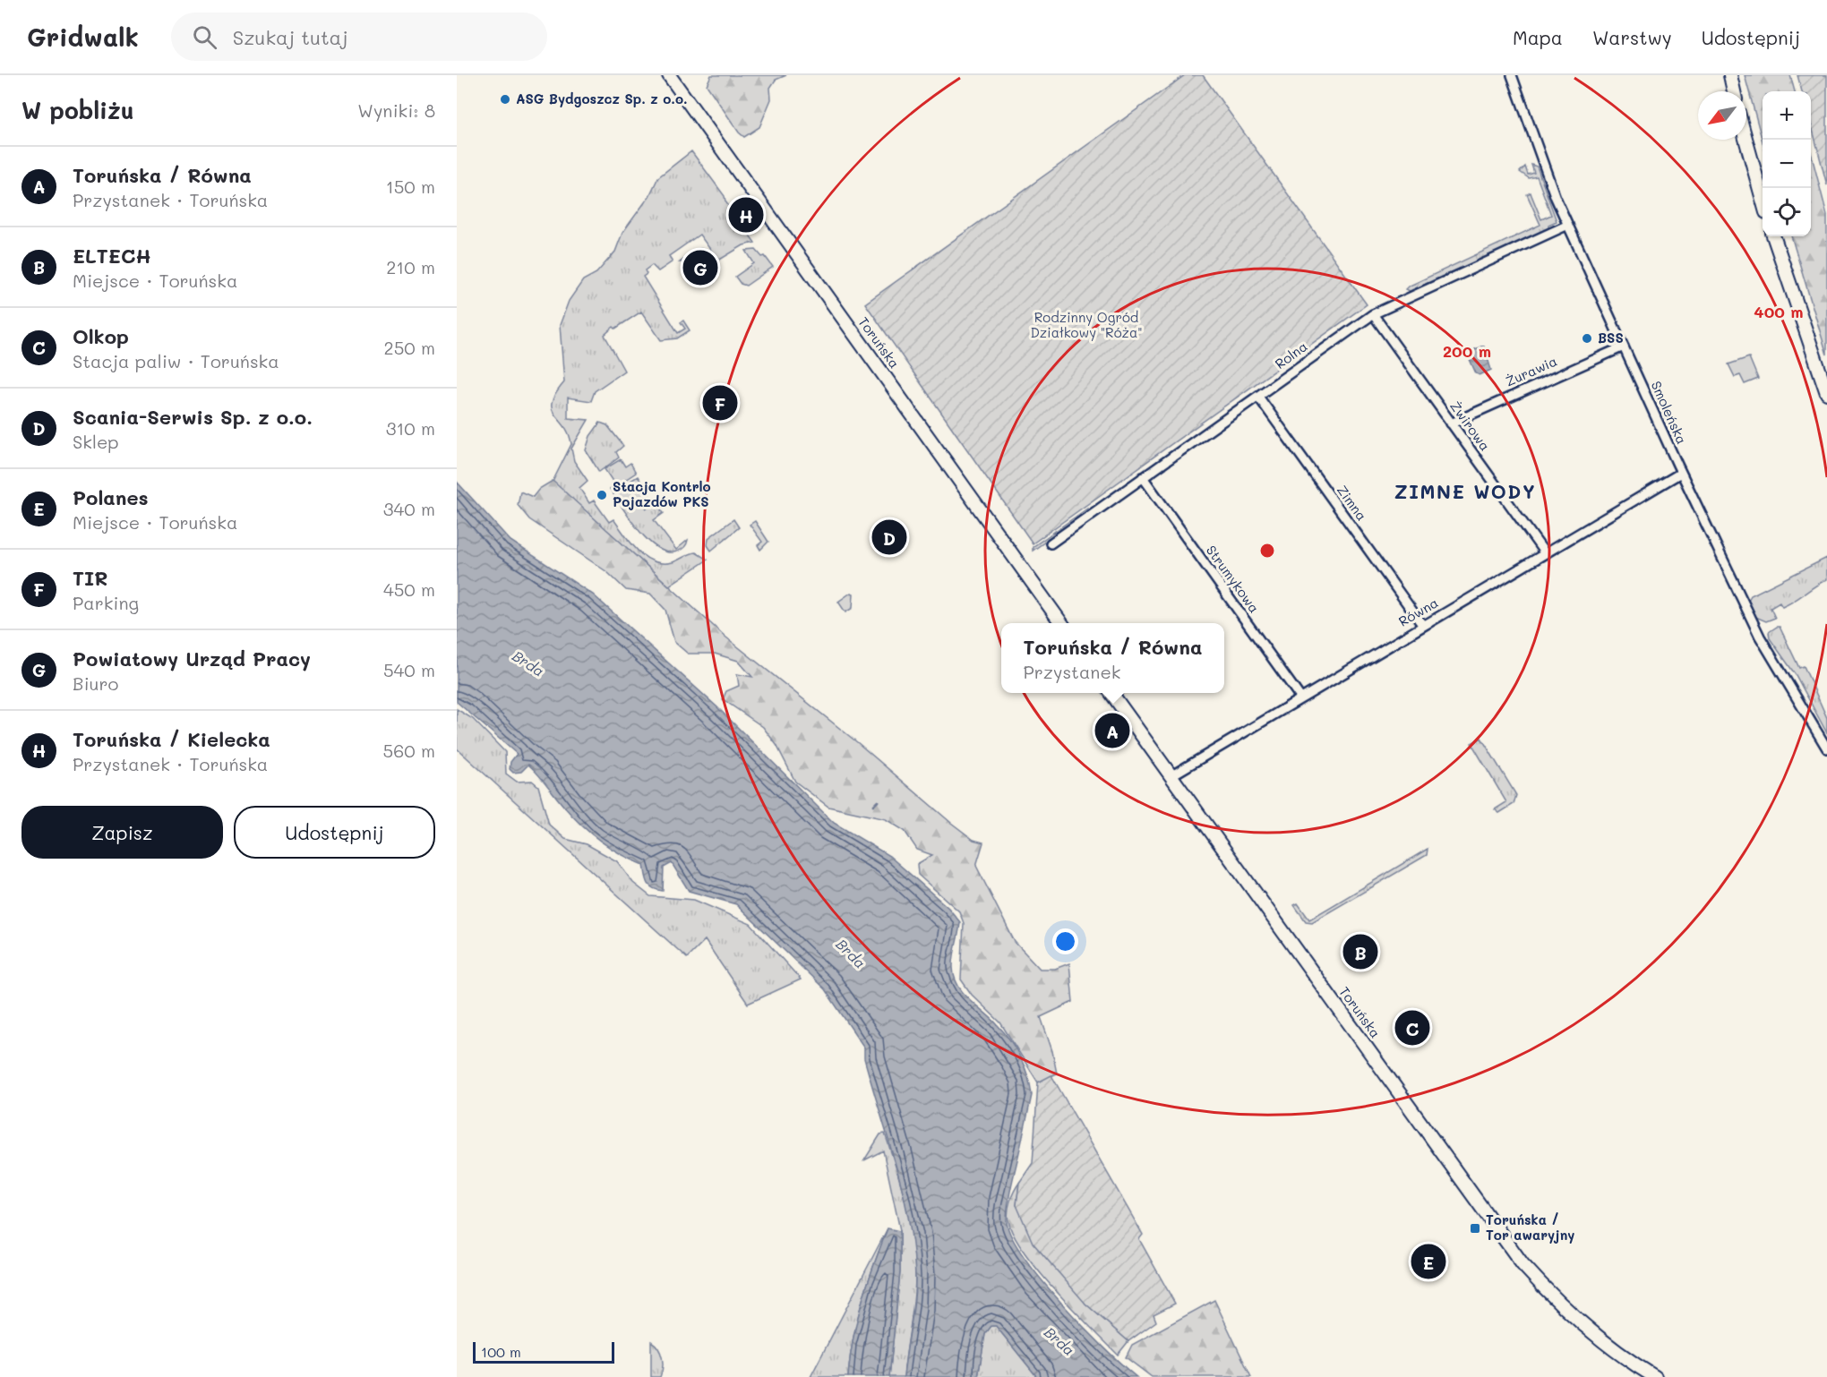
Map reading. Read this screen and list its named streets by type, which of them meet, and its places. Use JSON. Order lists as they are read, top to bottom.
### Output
{
  "streets": {
    "street": [
      "Toruńska",
      "Rolna",
      "Żurawia",
      "Smoleńska",
      "Żwirowa",
      "Zimna",
      "Strumykowa",
      "Równa"
    ]
  },
  "crossings": [
    ["Toruńska", "Równa"],
    ["Rolna", "Smoleńska"],
    ["Rolna", "Żwirowa"],
    ["Rolna", "Zimna"],
    ["Rolna", "Strumykowa"],
    ["Żurawia", "Smoleńska"],
    ["Żurawia", "Żwirowa"],
    ["Smoleńska", "Równa"],
    ["Żwirowa", "Równa"],
    ["Zimna", "Równa"],
    ["Strumykowa", "Równa"]
  ],
  "districts": ["ZIMNE WODY"],
  "water": ["Brda"],
  "parks": ["Rodzinny Ogród Działkowy \"Róża\""],
  "places": {
    "other": ["ASG Bydgoszcz Sp. z o.o.", "BSS", "Stacja Kontrlo Pojazdów PKS"],
    "transit": ["Toruńska / Tor awaryjny"]
  },
  "scale_bar": "100 m",
  "north": "bottom left",
  "page": {
    "header": "Gridwalk",
    "search": "Szukaj tutaj",
    "nav": ["Mapa", "Warstwy", "Udostępnij"],
    "heading": ["W pobliżu", "Wyniki: 8"],
    "map_buttons": ["+", "−"],
    "list": [
      {
        "mark": "A",
        "name": "Toruńska / Równa",
        "note": "Przystanek · Toruńska",
        "value": "150 m"
      },
      {
        "mark": "B",
        "name": "ELTECH",
        "note": "Miejsce · Toruńska",
        "value": "210 m"
      },
      {
        "mark": "C",
        "name": "Olkop",
        "note": "Stacja paliw · Toruńska",
        "value": "250 m"
      },
      {
        "mark": "D",
        "name": "Scania-Serwis Sp. z o.o.",
        "note": "Sklep",
        "value": "310 m"
      },
      {
        "mark": "E",
        "name": "Polanes",
        "note": "Miejsce · Toruńska",
        "value": "340 m"
      },
      {
        "mark": "F",
        "name": "TIR",
        "note": "Parking",
        "value": "450 m"
      },
      {
        "mark": "G",
        "name": "Powiatowy Urząd Pracy",
        "note": "Biuro",
        "value": "540 m"
      },
      {
        "mark": "H",
        "name": "Toruńska / Kielecka",
        "note": "Przystanek · Toruńska",
        "value": "560 m"
      }
    ],
    "pins": [
      "H",
      "G",
      "F",
      "D",
      "A",
      "B",
      "C",
      "E"
    ],
    "popup": ["Toruńska / Równa", "Przystanek"],
    "buttons": ["Zapisz", "Udostępnij"],
    "scale": "100 m"
  },
  "rings": ["400 m", "200 m"]
}
